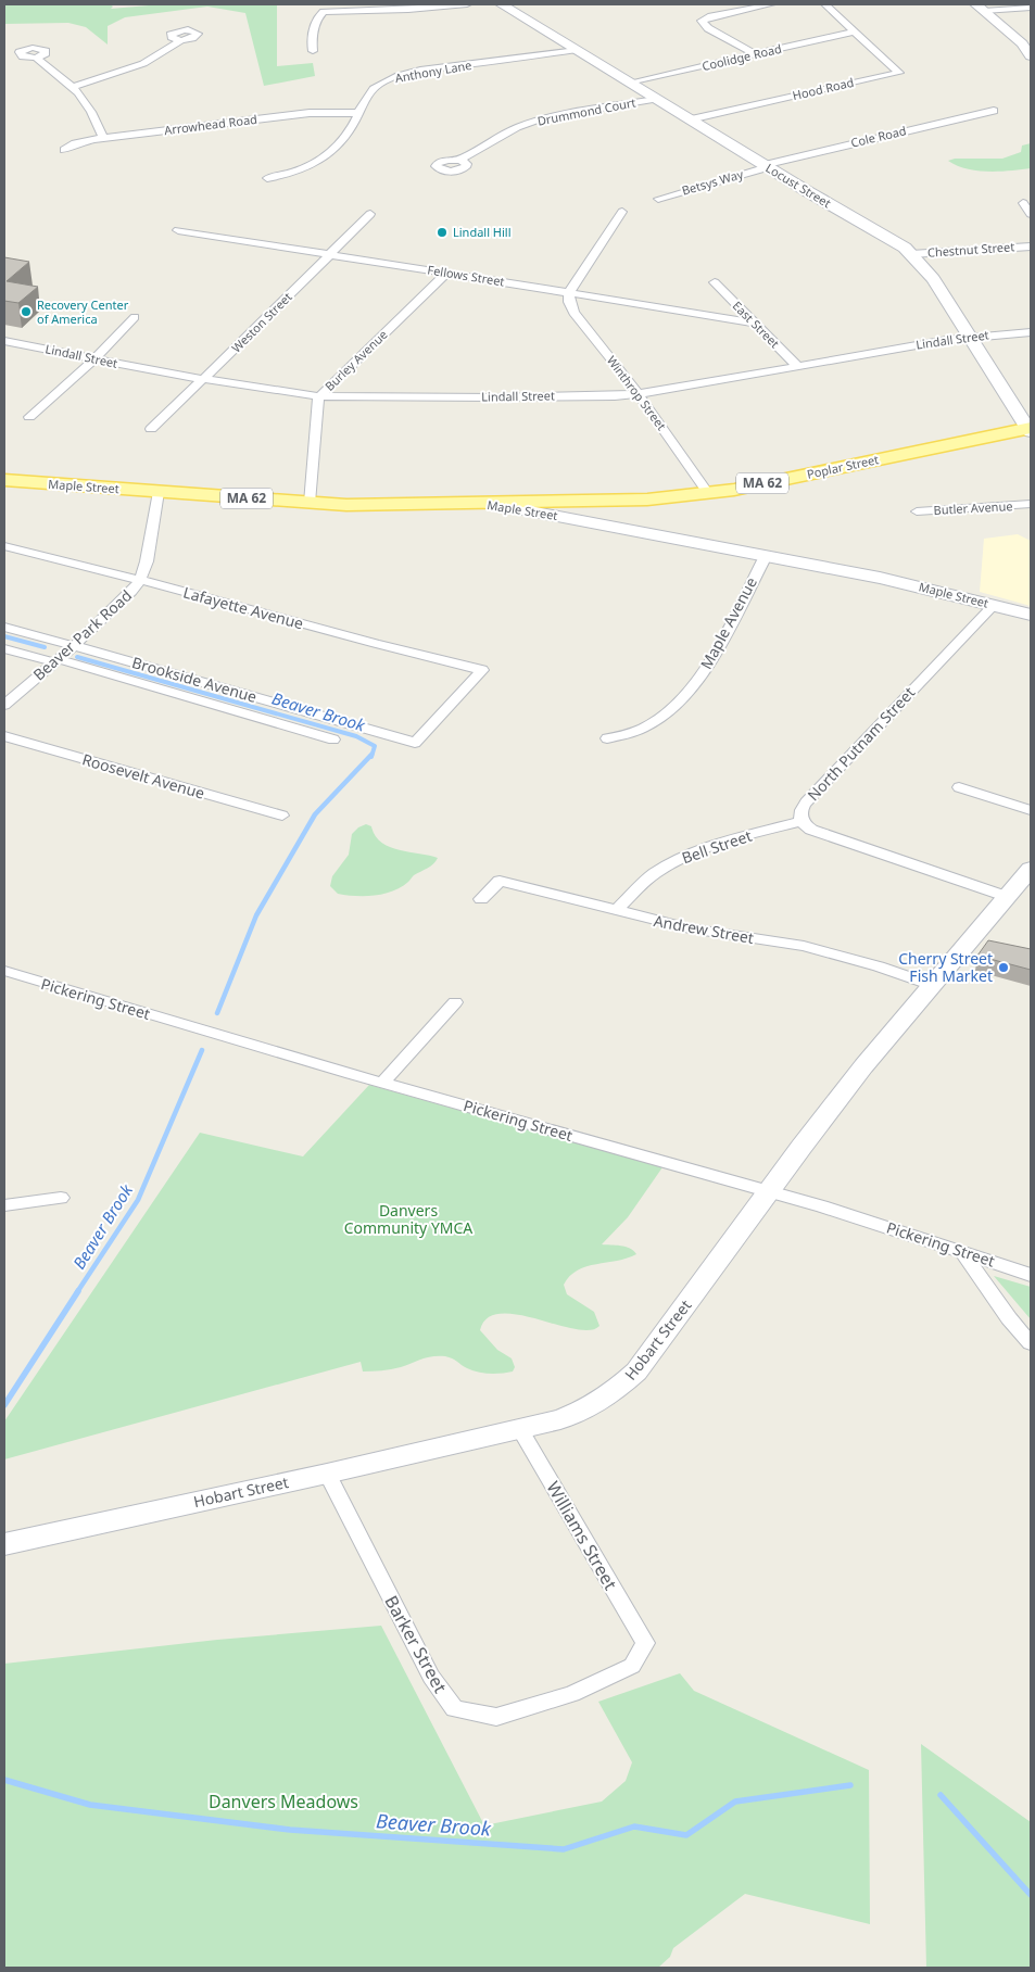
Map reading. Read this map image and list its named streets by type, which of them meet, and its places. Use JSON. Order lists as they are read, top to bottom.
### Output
{
  "streets": {
    "main road": [
      "Locust Street",
      "Poplar Street",
      "MA 62",
      "Maple Street",
      "Hobart Street"
    ],
    "street": [
      "Coolidge Road",
      "Anthony Lane",
      "Hood Road",
      "Drummond Court",
      "Arrowhead Road",
      "Cole Road",
      "Betsys Way",
      "Chestnut Street",
      "Fellows Street",
      "Weston Street",
      "East Street",
      "Lindall Street",
      "Burley Avenue",
      "Winthrop Street",
      "Butler Avenue",
      "Lafayette Avenue",
      "Maple Avenue",
      "Beaver Park Road",
      "Brookside Avenue",
      "North Putnam Street",
      "Roosevelt Avenue",
      "Bell Street",
      "Andrew Street",
      "Pickering Street",
      "Williams Street",
      "Barker Street"
    ]
  },
  "crossings": [
    ["Coolidge Road", "Hood Road"],
    ["Coolidge Road", "Locust Street"],
    ["Anthony Lane", "Arrowhead Road"],
    ["Anthony Lane", "Locust Street"],
    ["Hood Road", "Locust Street"],
    ["Drummond Court", "Locust Street"],
    ["Cole Road", "Betsys Way"],
    ["Cole Road", "Locust Street"],
    ["Betsys Way", "Locust Street"],
    ["Locust Street", "Chestnut Street"],
    ["Locust Street", "Lindall Street"],
    ["Locust Street", "Poplar Street"],
    ["Fellows Street", "Weston Street"],
    ["Fellows Street", "East Street"],
    ["Fellows Street", "Burley Avenue"],
    ["Fellows Street", "Winthrop Street"],
    ["Weston Street", "Lindall Street"],
    ["East Street", "Lindall Street"],
    ["Lindall Street", "Burley Avenue"],
    ["Lindall Street", "Winthrop Street"],
    ["Burley Avenue", "Maple Street"],
    ["Winthrop Street", "Poplar Street"],
    ["Poplar Street", "Maple Street"],
    ["Maple Street", "Maple Avenue"],
    ["Maple Street", "Beaver Park Road"],
    ["Maple Street", "North Putnam Street"],
    ["Lafayette Avenue", "Beaver Park Road"],
    ["Lafayette Avenue", "Brookside Avenue"],
    ["Beaver Park Road", "Brookside Avenue"],
    ["North Putnam Street", "Bell Street"],
    ["Bell Street", "Andrew Street"],
    ["Andrew Street", "Hobart Street"],
    ["Pickering Street", "Hobart Street"],
    ["Hobart Street", "Williams Street"],
    ["Hobart Street", "Barker Street"],
    ["Williams Street", "Barker Street"]
  ],
  "water": ["Beaver Brook"],
  "parks": ["Danvers Community YMCA", "Danvers Meadows"],
  "places": ["Lindall Hill", "Recovery Center of America", "Cherry Street Fish Market"]
}
